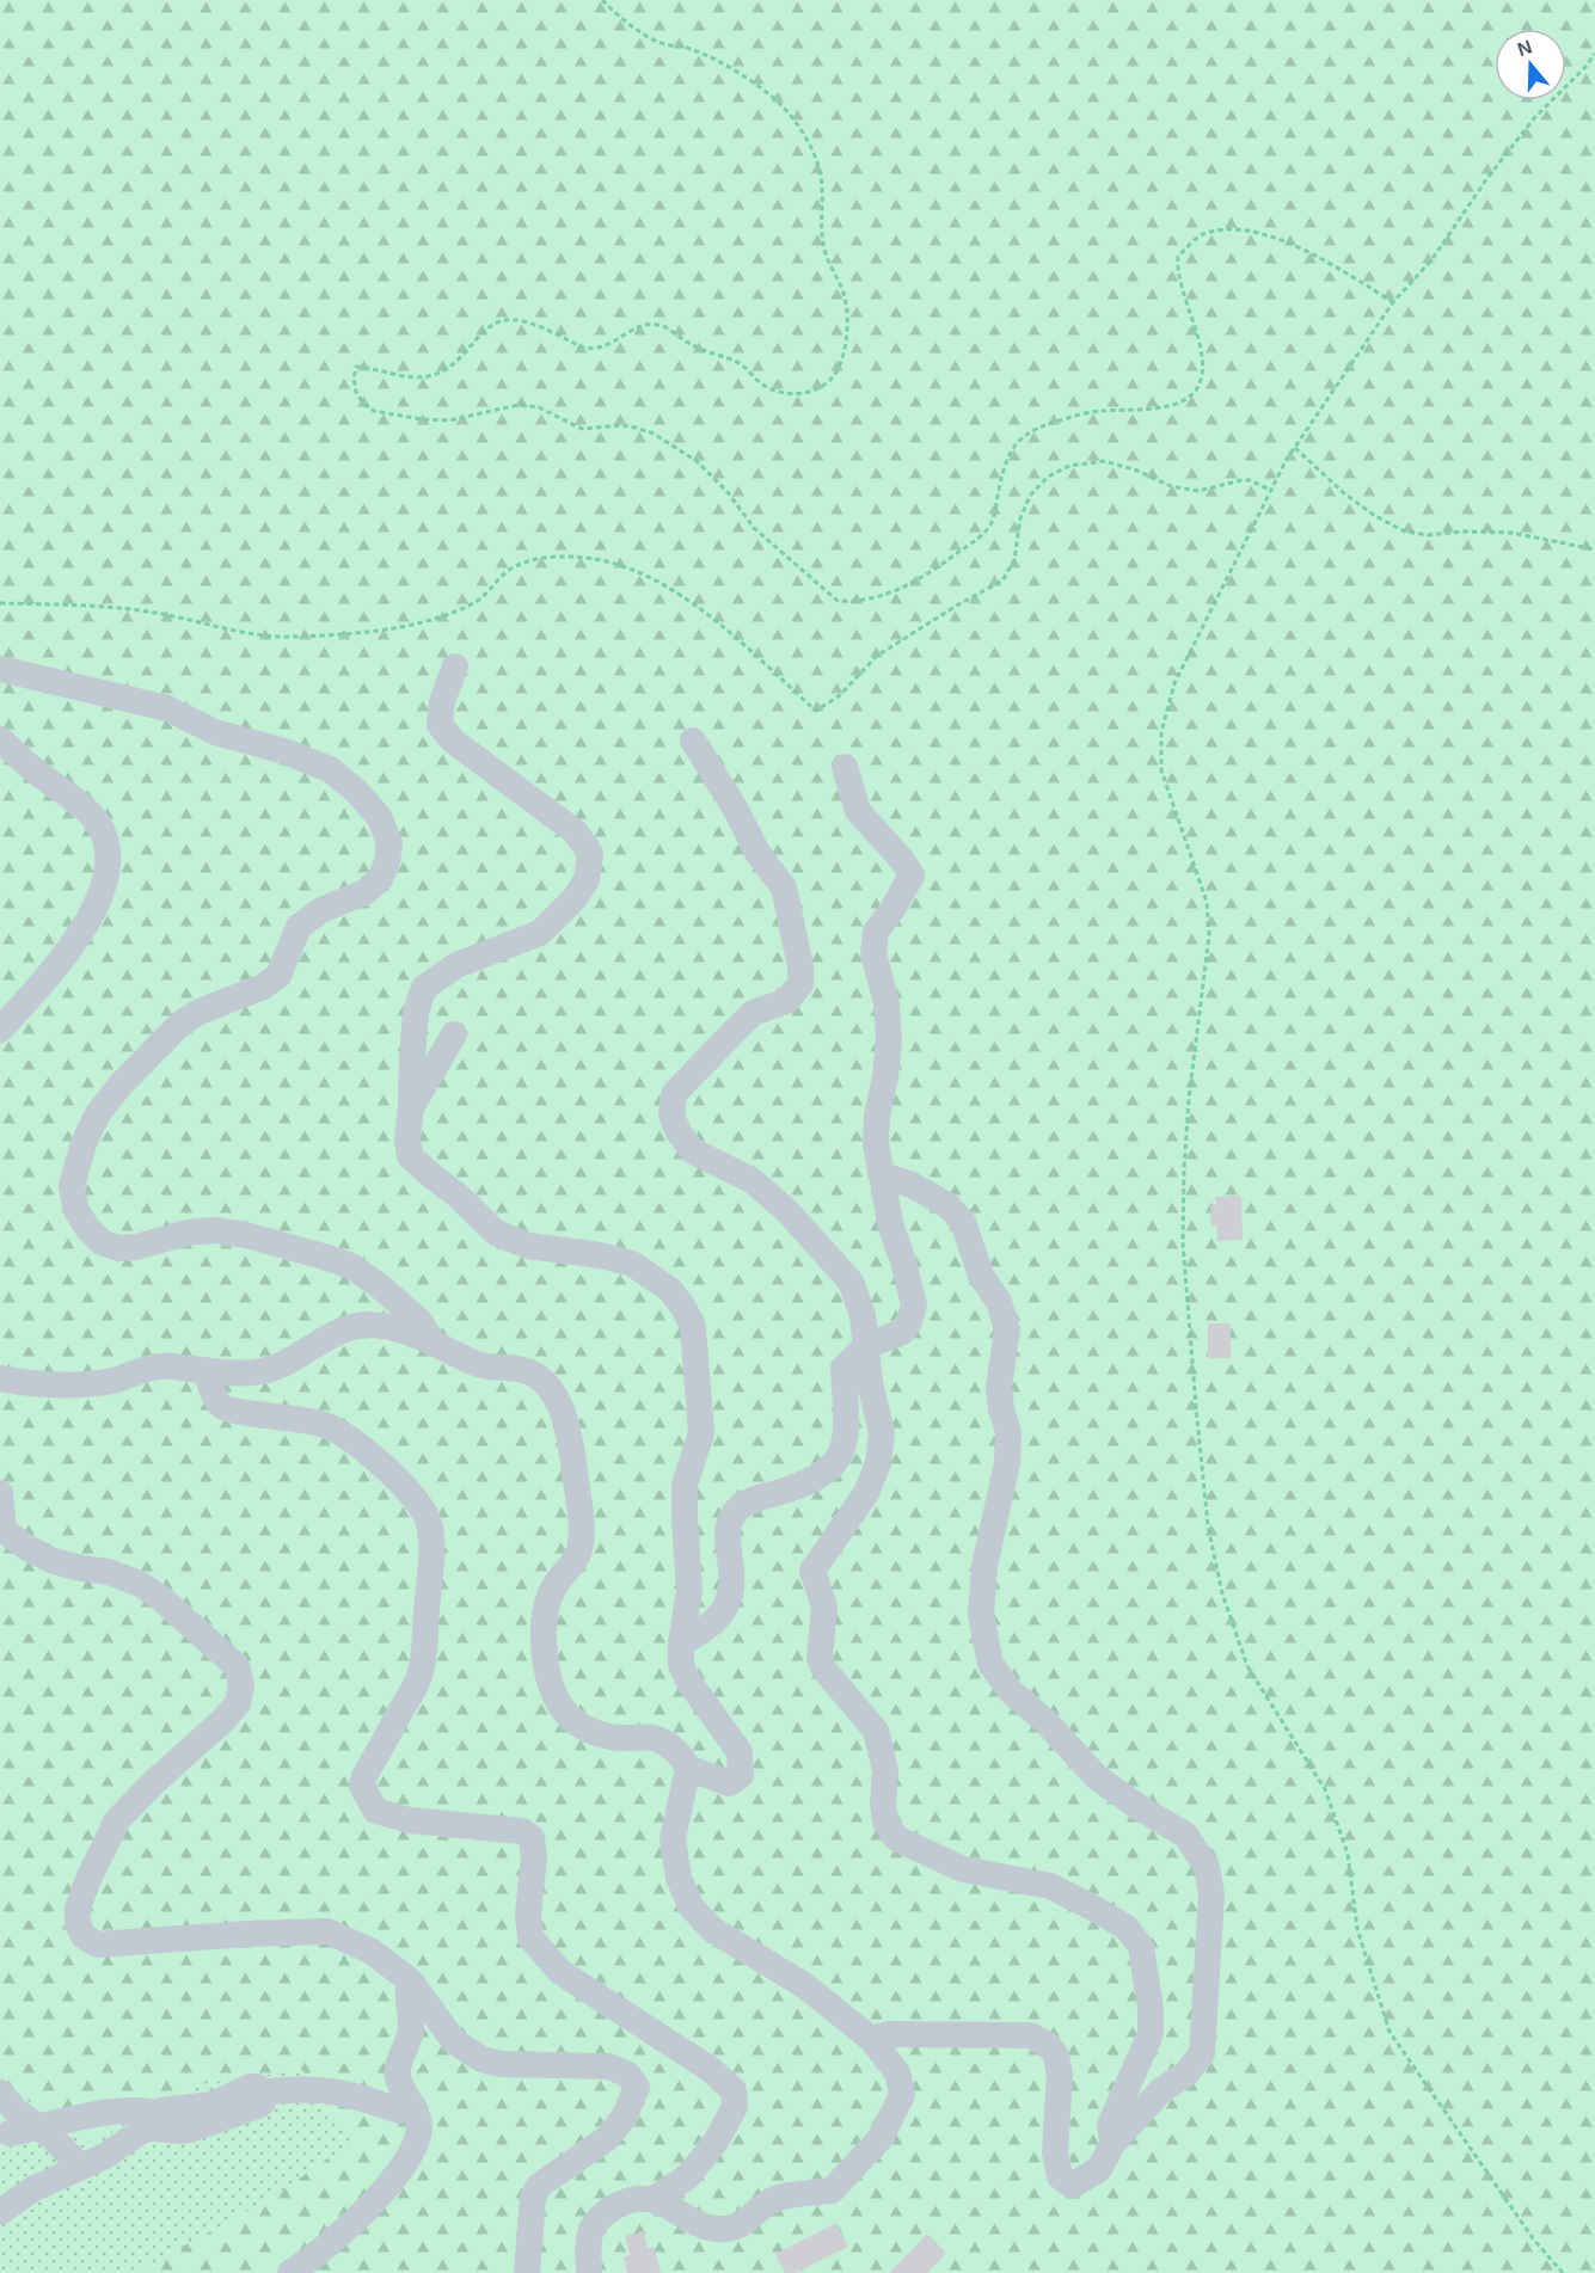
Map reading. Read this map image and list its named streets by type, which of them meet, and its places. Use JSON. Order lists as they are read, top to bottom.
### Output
{
  "north": "top"
}
